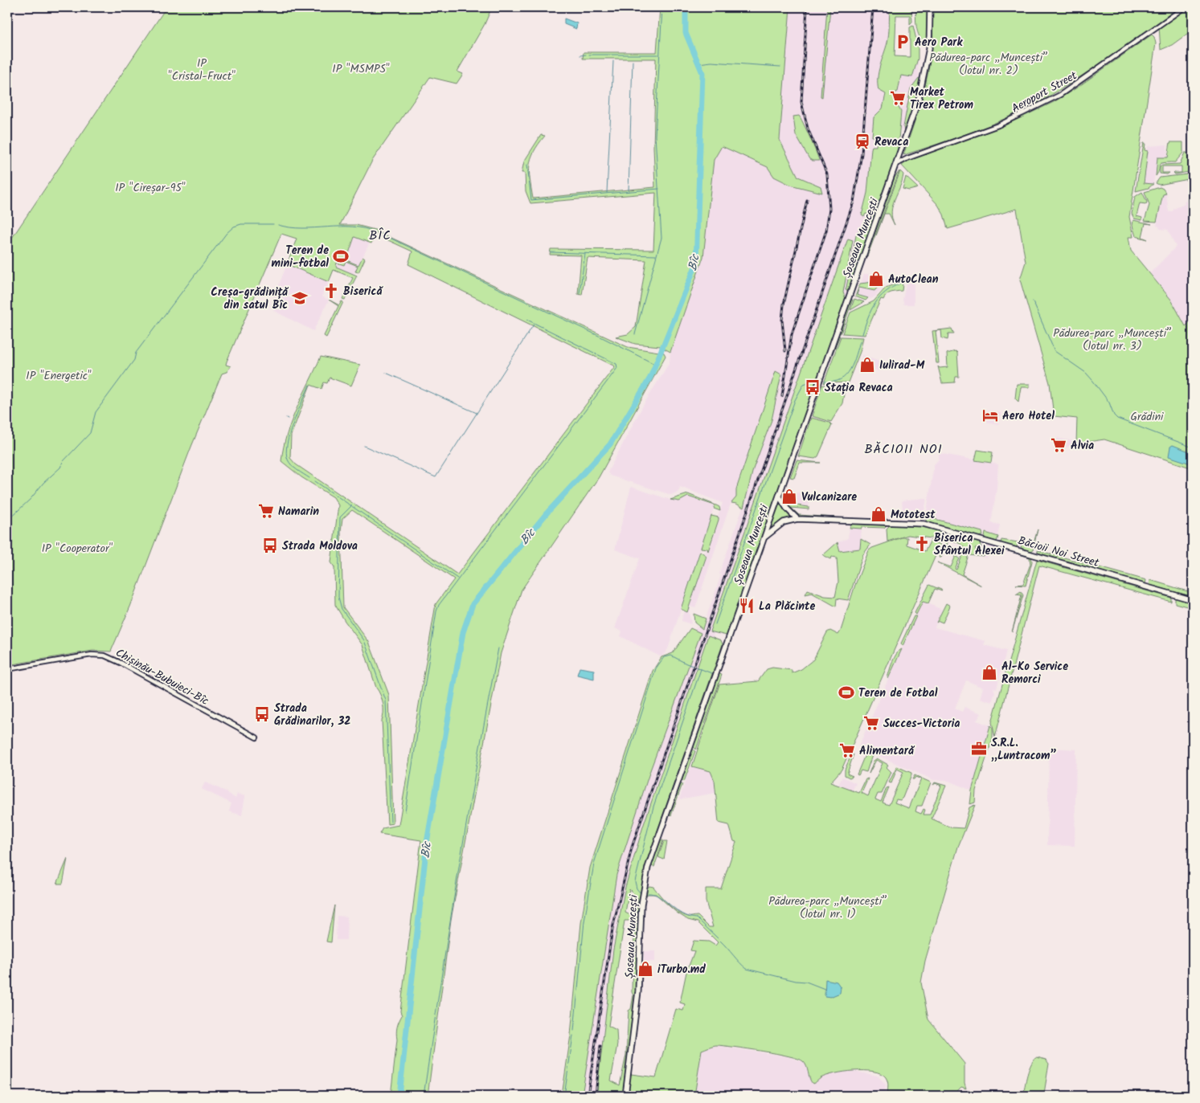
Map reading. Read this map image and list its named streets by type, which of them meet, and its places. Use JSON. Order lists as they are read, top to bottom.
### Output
{
  "streets": {
    "main road": ["Șoseaua Muncești", "Băcioii Noi Street"],
    "street": ["Aeroport Street", "Chișinău-Bubuieci-Bîc"]
  },
  "crossings": [
    ["Aeroport Street", "Șoseaua Muncești"],
    ["Șoseaua Muncești", "Băcioii Noi Street"]
  ],
  "districts": ["BÎC", "BĂCIOII NOI"],
  "water": ["Bîc"],
  "parks": [
    "Pădurea-parc „Muncești” (lotul nr. 2)",
    "IP \"Cristal-Fruct\"",
    "IP \"MSMPS\"",
    "IP \"Cireșar-95\"",
    "Pădurea-parc „Muncești” (lotul nr. 3)",
    "IP \"Energetic\"",
    "Grădini",
    "IP \"Cooperator\"",
    "Pădurea-parc „Muncești” (lotul nr. 1)"
  ],
  "places": {
    "parking": ["Aero Park"],
    "supermarket": [
      "Market Tirex Petrom",
      "Alvia",
      "Namarin",
      "Succes-Victoria",
      "Alimentară"
    ],
    "station": ["Revaca"],
    "sports": ["Teren de mini-fotbal", "Teren de Fotbal"],
    "shop": [
      "AutoClean",
      "Iulirad-M",
      "Vulcanizare",
      "Mototest",
      "Al-Ko Service Remorci",
      "iTurbo.md"
    ],
    "church": ["Biserică", "Biserica Sfântul Alexei"],
    "school or university": ["Creșa-grădiniță din satul Bîc"],
    "bus stop": ["Stația Revaca", "Strada Moldova", "Strada Grădinarilor, 32"],
    "hotel": ["Aero Hotel"],
    "restaurant": ["La Plăcinte"],
    "office": ["S.R.L. „Luntracom”"]
  }
}
